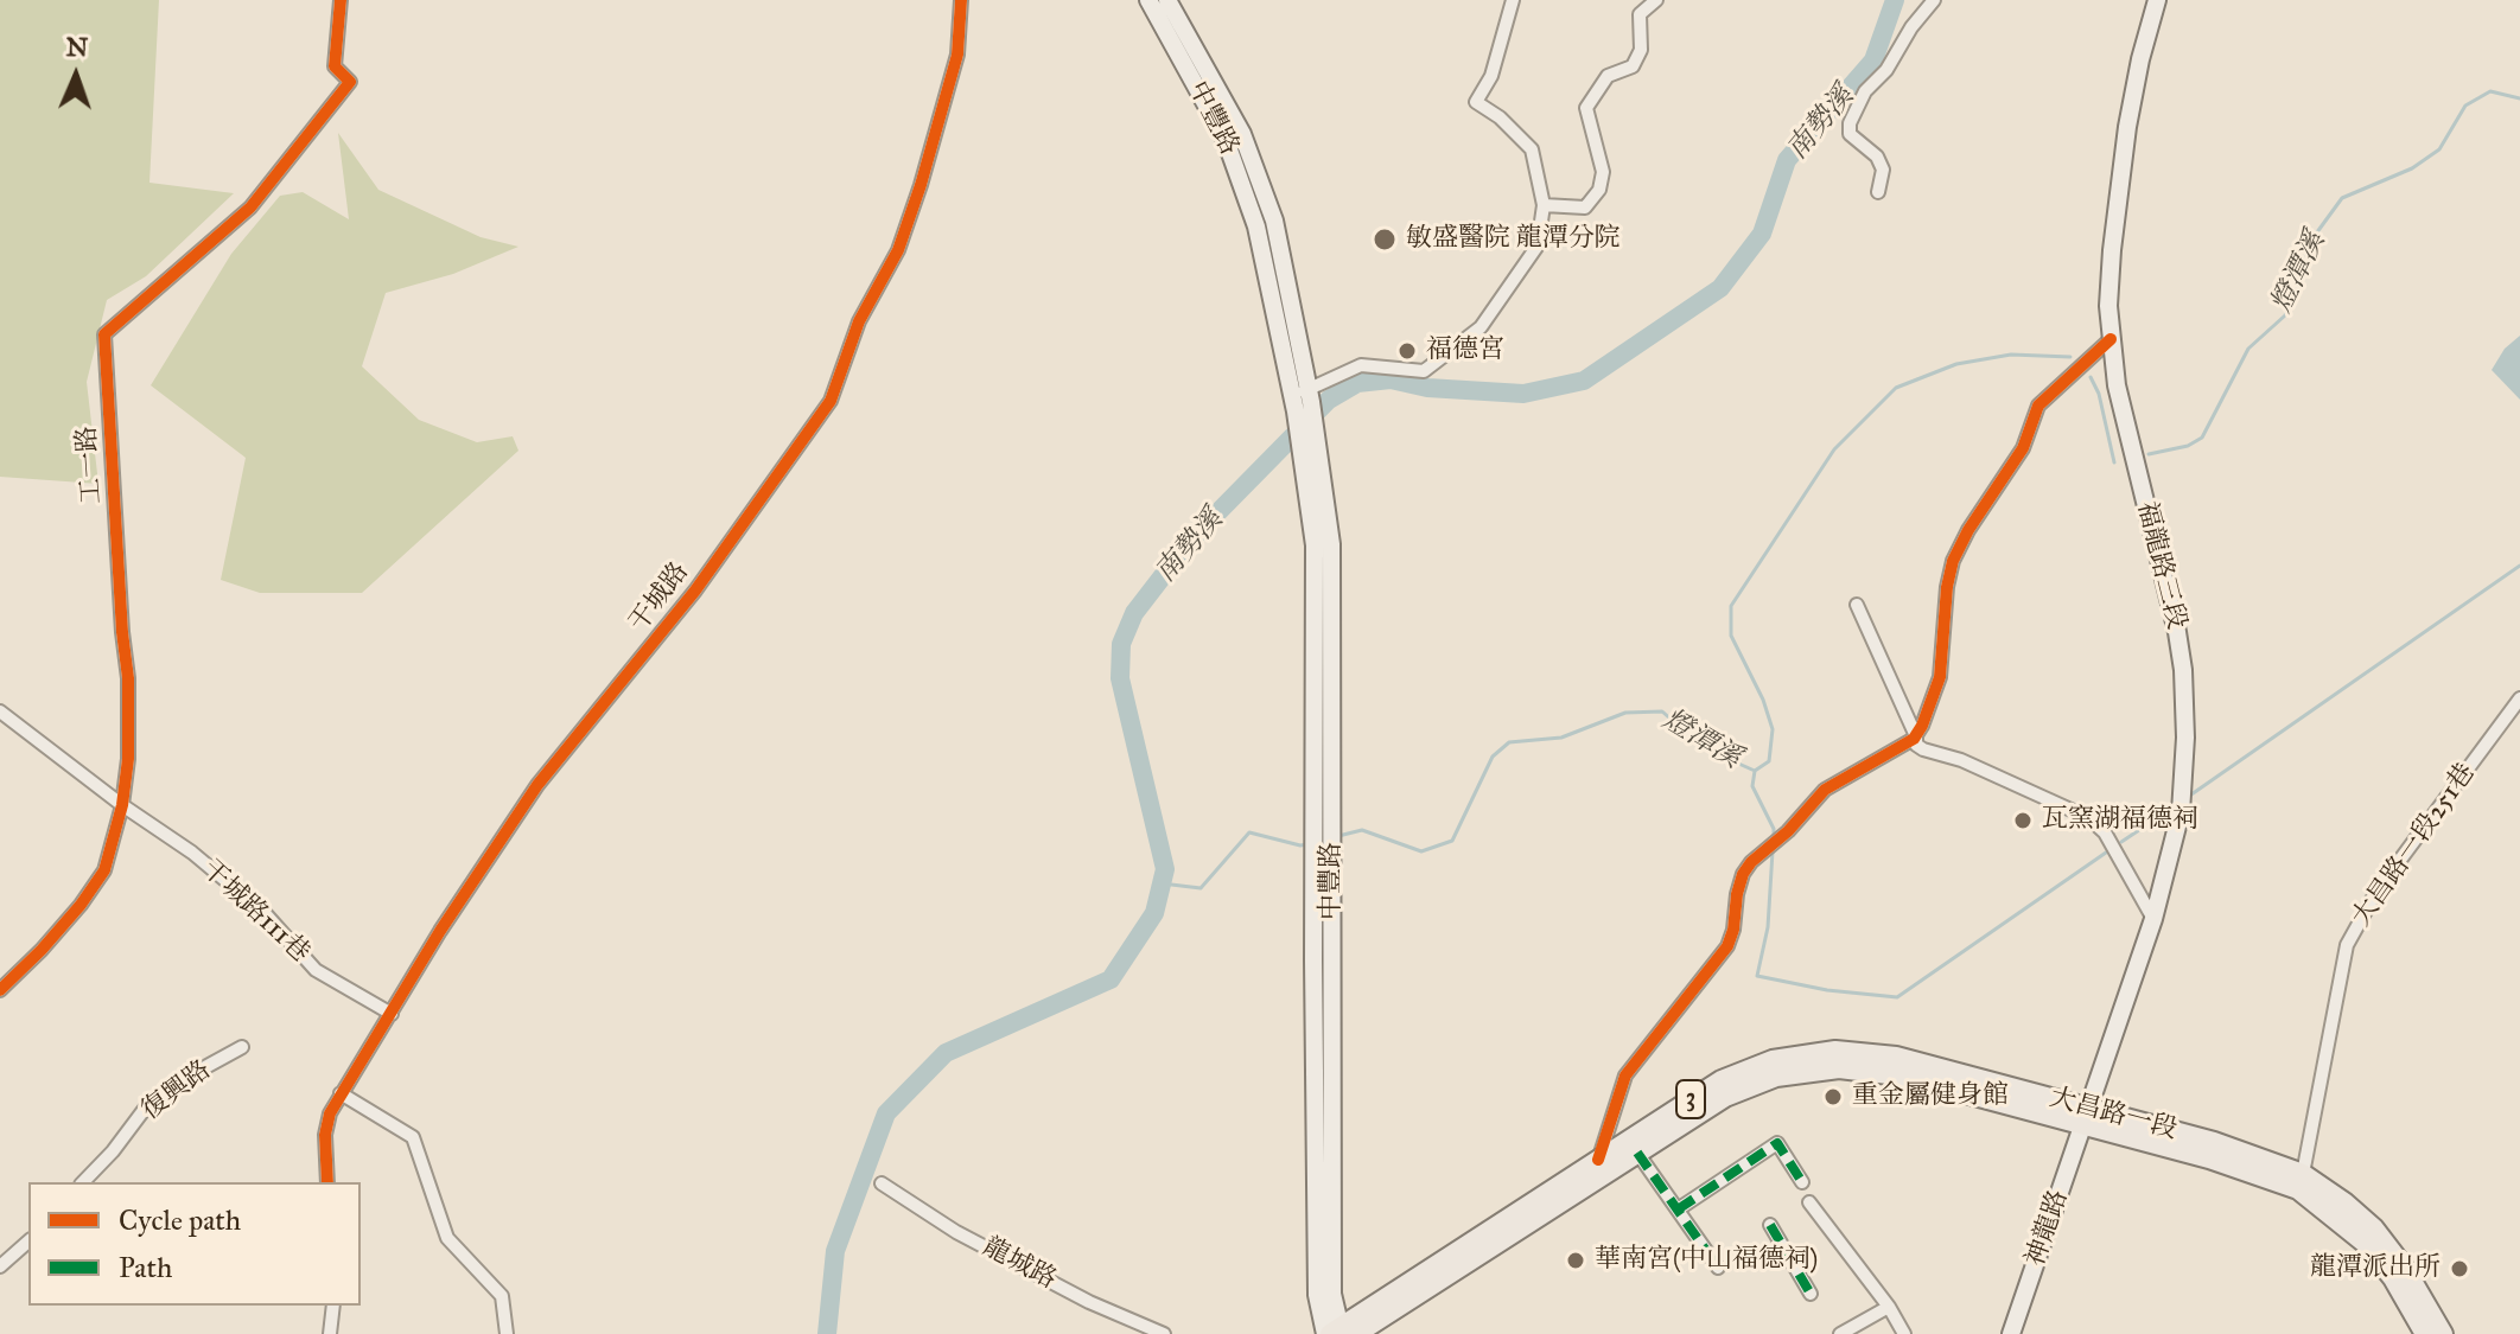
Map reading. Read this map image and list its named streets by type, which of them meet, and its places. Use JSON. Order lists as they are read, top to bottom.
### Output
{
  "streets": {
    "main road": [
      "中豐路",
      "福龍路三段",
      "3",
      "大昌路一段",
      "神龍路"
    ],
    "street": [
      "工一路",
      "干城路",
      "大昌路一段251巷",
      "干城路111巷",
      "復興路",
      "龍城路"
    ]
  },
  "crossings": [
    ["中豐路", "大昌路一段"],
    ["工一路", "干城路111巷"],
    ["福龍路三段", "大昌路一段"],
    ["福龍路三段", "神龍路"],
    ["干城路", "干城路111巷"],
    ["大昌路一段251巷", "大昌路一段"],
    ["大昌路一段", "神龍路"]
  ],
  "water": ["南勢溪", "燈潭溪"],
  "places": [
    "敏盛醫院 龍潭分院",
    "福德宮",
    "瓦窯湖福德祠",
    "重金屬健身館",
    "華南宮(中山福德祠)",
    "龍潭派出所"
  ],
  "legend": ["Cycle path", "Path"],
  "north": "top"
}
